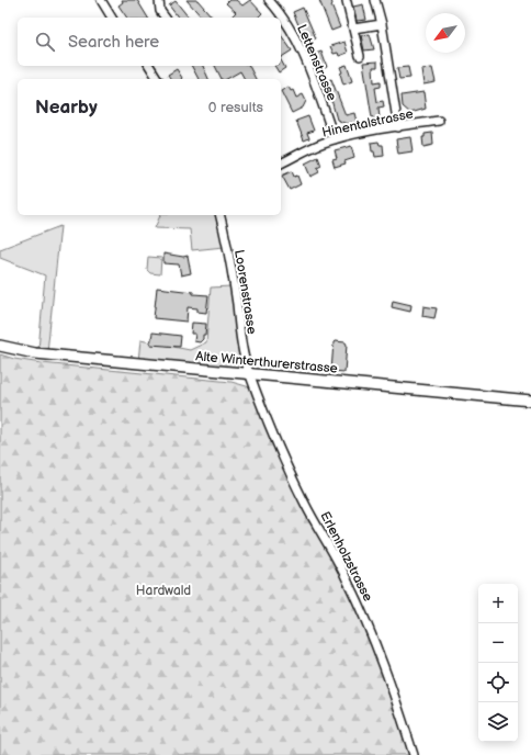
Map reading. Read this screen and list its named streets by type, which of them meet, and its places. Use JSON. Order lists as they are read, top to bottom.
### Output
{
  "streets": {
    "main road": ["Alte Winterthurerstrasse"],
    "street": [
      "Lettenstrasse",
      "Hinentalstrasse",
      "Loorenstrasse",
      "Erlenholzstrasse"
    ]
  },
  "crossings": [
    ["Lettenstrasse", "Hinentalstrasse"],
    ["Loorenstrasse", "Alte Winterthurerstrasse"],
    ["Loorenstrasse", "Erlenholzstrasse"],
    ["Alte Winterthurerstrasse", "Erlenholzstrasse"]
  ],
  "parks": ["Hardwald"],
  "north": "bottom left",
  "page": {
    "search": "Search here",
    "heading": ["Nearby", "0 results"],
    "map_buttons": ["+", "−"]
  }
}
